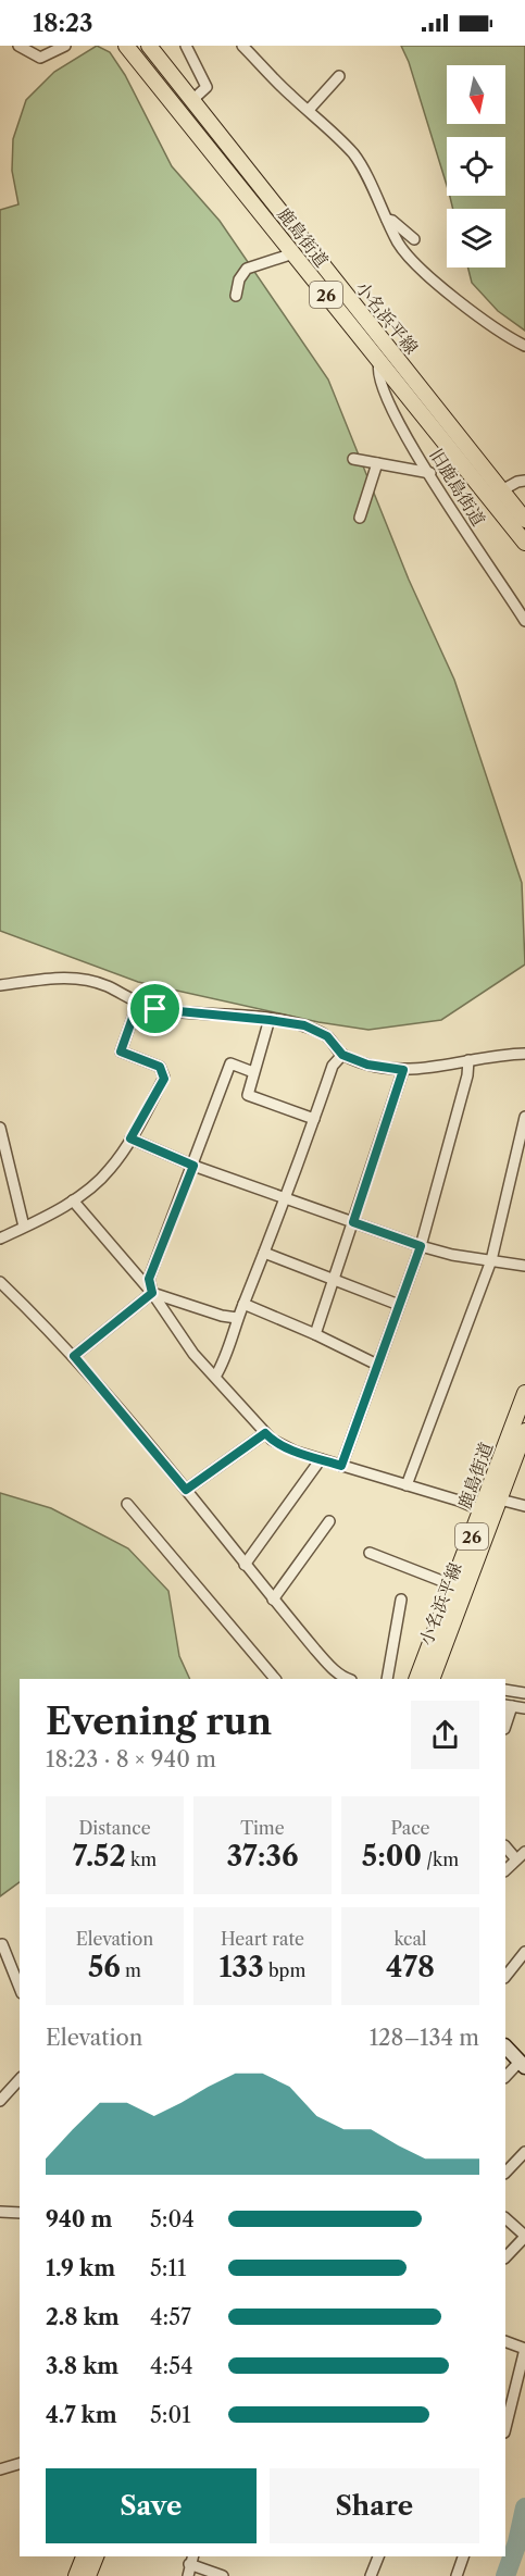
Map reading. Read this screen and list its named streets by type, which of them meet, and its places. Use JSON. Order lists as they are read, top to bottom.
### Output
{
  "streets": {
    "main road": ["鹿島街道", "26", "小名浜平線"],
    "street": ["旧鹿島街道"]
  },
  "crossings": [
    ["鹿島街道", "小名浜平線"],
    ["鹿島街道", "旧鹿島街道"]
  ],
  "north": "bottom",
  "page": {
    "status": "18:23",
    "heading": ["Evening run", "18:23 · 8 × 940 m"],
    "stats": [
      ["Distance", "7.52 km"],
      ["Time", "37:36"],
      ["Pace", "5:00 /km"],
      ["Elevation", "56 m"],
      ["Heart rate", "133 bpm"],
      ["kcal", "478"]
    ],
    "chart": ["Elevation", "128–134 m"],
    "list": [
      {
        "name": "940 m",
        "note": "5:04"
      },
      {
        "name": "1.9 km",
        "note": "5:11"
      },
      {
        "name": "2.8 km",
        "note": "4:57"
      },
      {
        "name": "3.8 km",
        "note": "4:54"
      },
      {
        "name": "4.7 km",
        "note": "5:01"
      }
    ],
    "buttons": ["Save", "Share"]
  }
}
